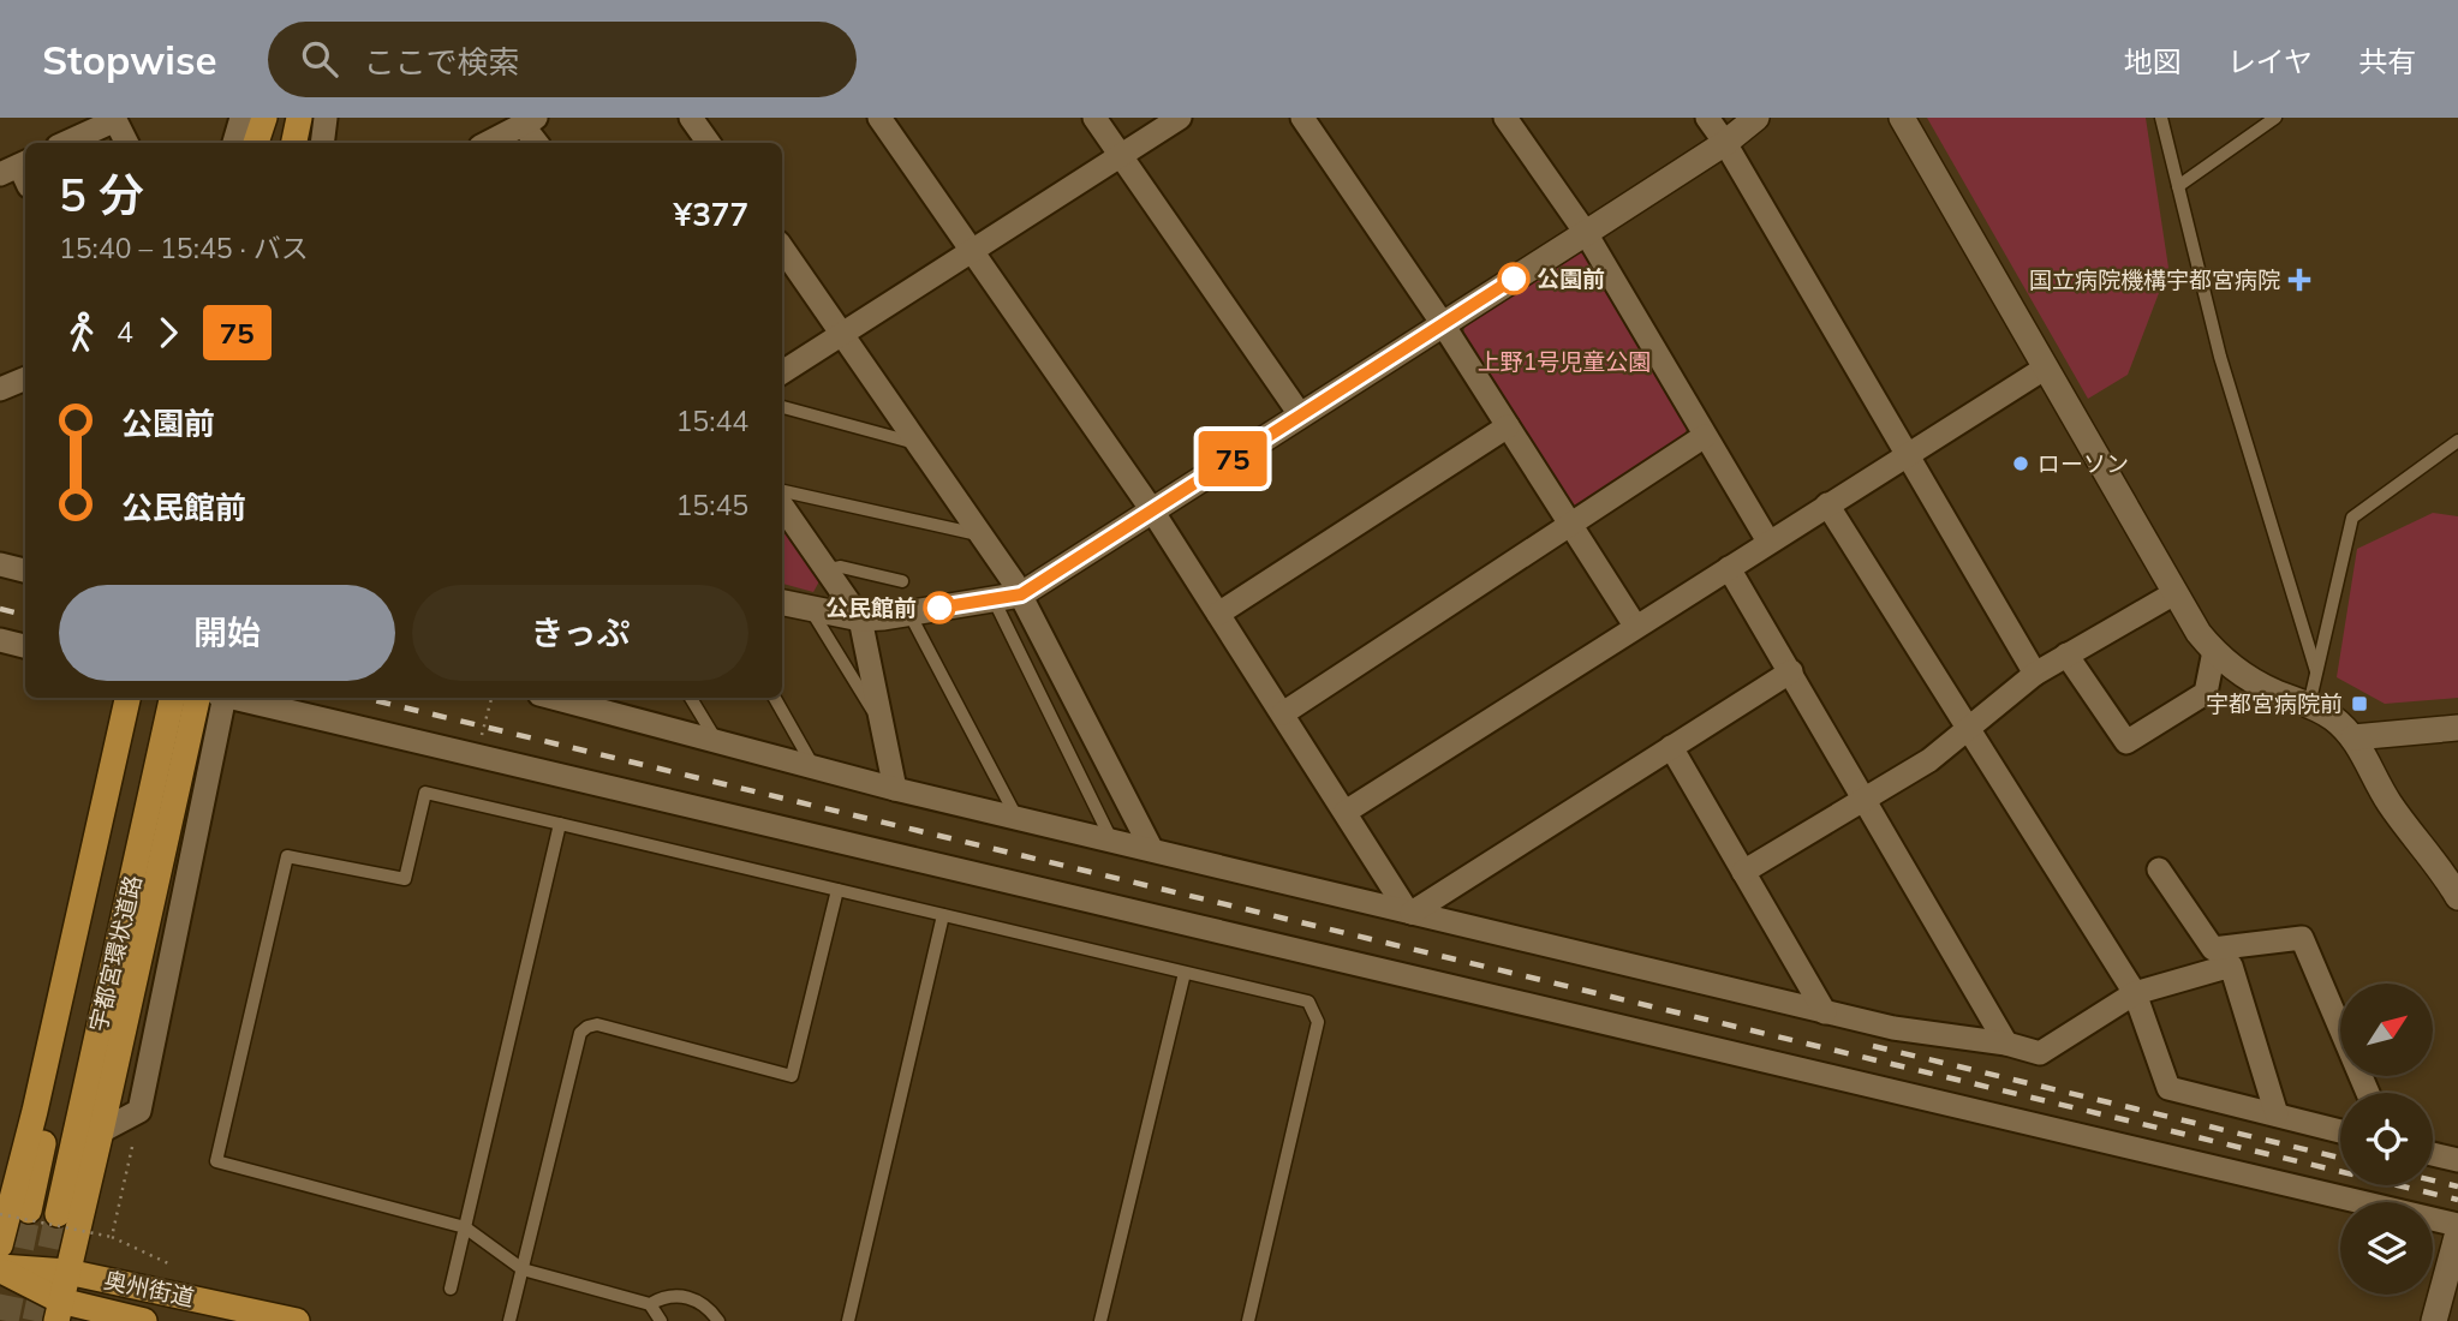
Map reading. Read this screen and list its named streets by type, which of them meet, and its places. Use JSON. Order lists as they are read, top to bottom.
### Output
{
  "streets": {
    "highway": ["宇都宮環状道路", "奥州街道"]
  },
  "parks": ["上野1号児童公園"],
  "places": {
    "other": ["公園前", "ローソン", "公民館前"],
    "health": ["国立病院機構宇都宮病院"],
    "transit": ["宇都宮病院前"]
  },
  "lines": ["bus line 75"],
  "north": "top right",
  "page": {
    "header": "Stopwise",
    "search": "ここで検索",
    "nav": ["地図", "レイヤ", "共有"],
    "on_map": "75",
    "heading": ["5 分", "15:40 – 15:45 · バス", "¥377"],
    "legs": ["4", "75"],
    "list": [
      {
        "name": "公園前",
        "value": "15:44"
      },
      {
        "name": "公民館前",
        "value": "15:45"
      }
    ],
    "buttons": ["開始", "きっぷ"]
  }
}
